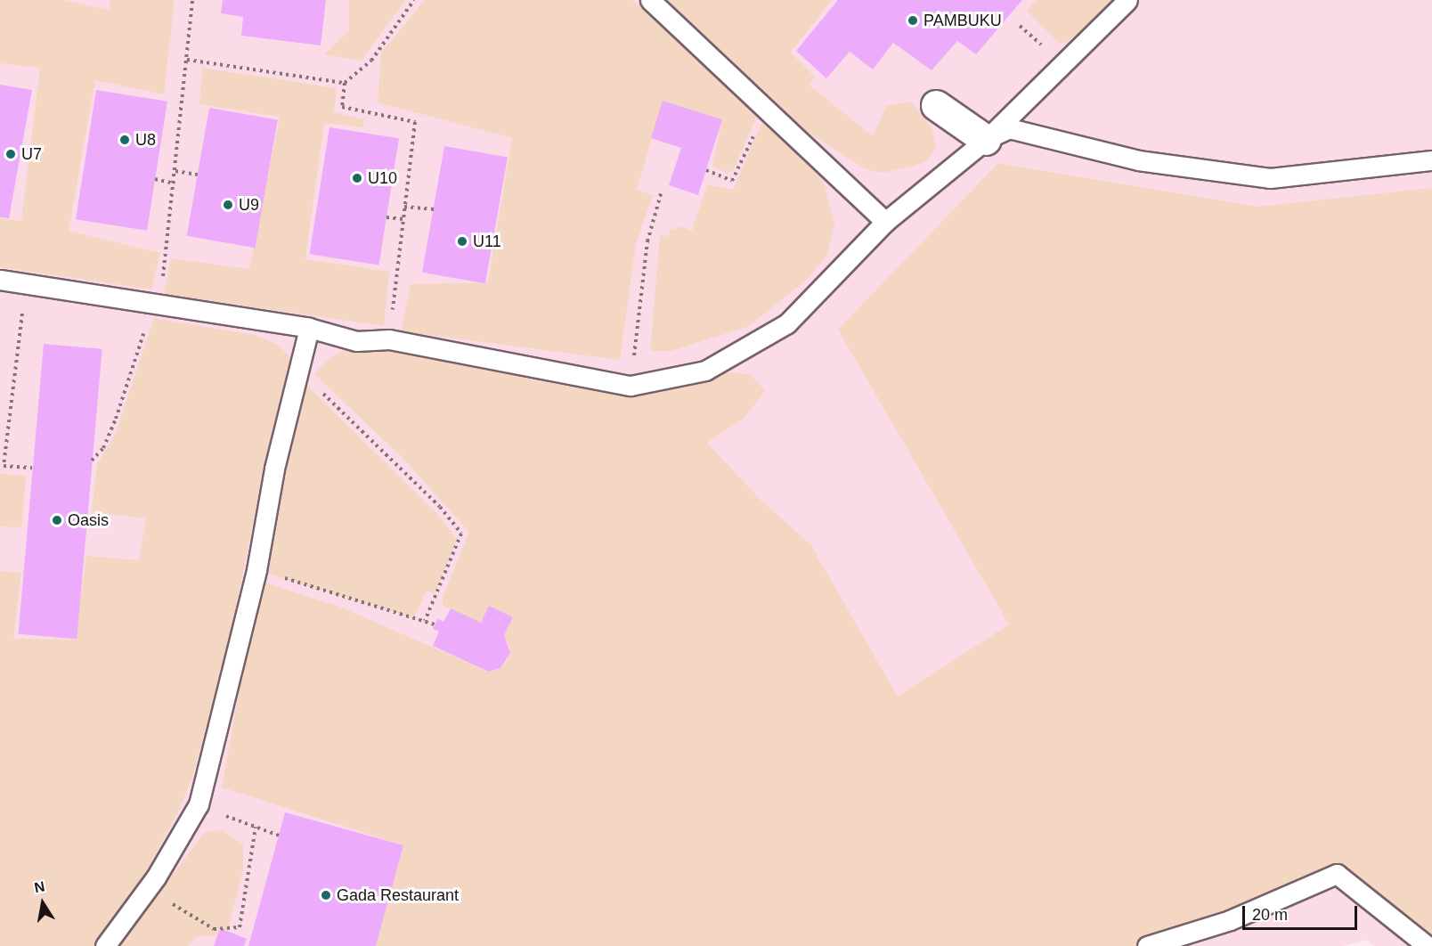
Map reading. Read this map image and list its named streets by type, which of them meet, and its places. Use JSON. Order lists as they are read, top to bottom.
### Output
{
  "places": [
    "PAMBUKU",
    "U8",
    "U7",
    "U10",
    "U9",
    "U11",
    "Oasis",
    "Gada Restaurant"
  ],
  "scale_bar": "20 m",
  "north": "top"
}
